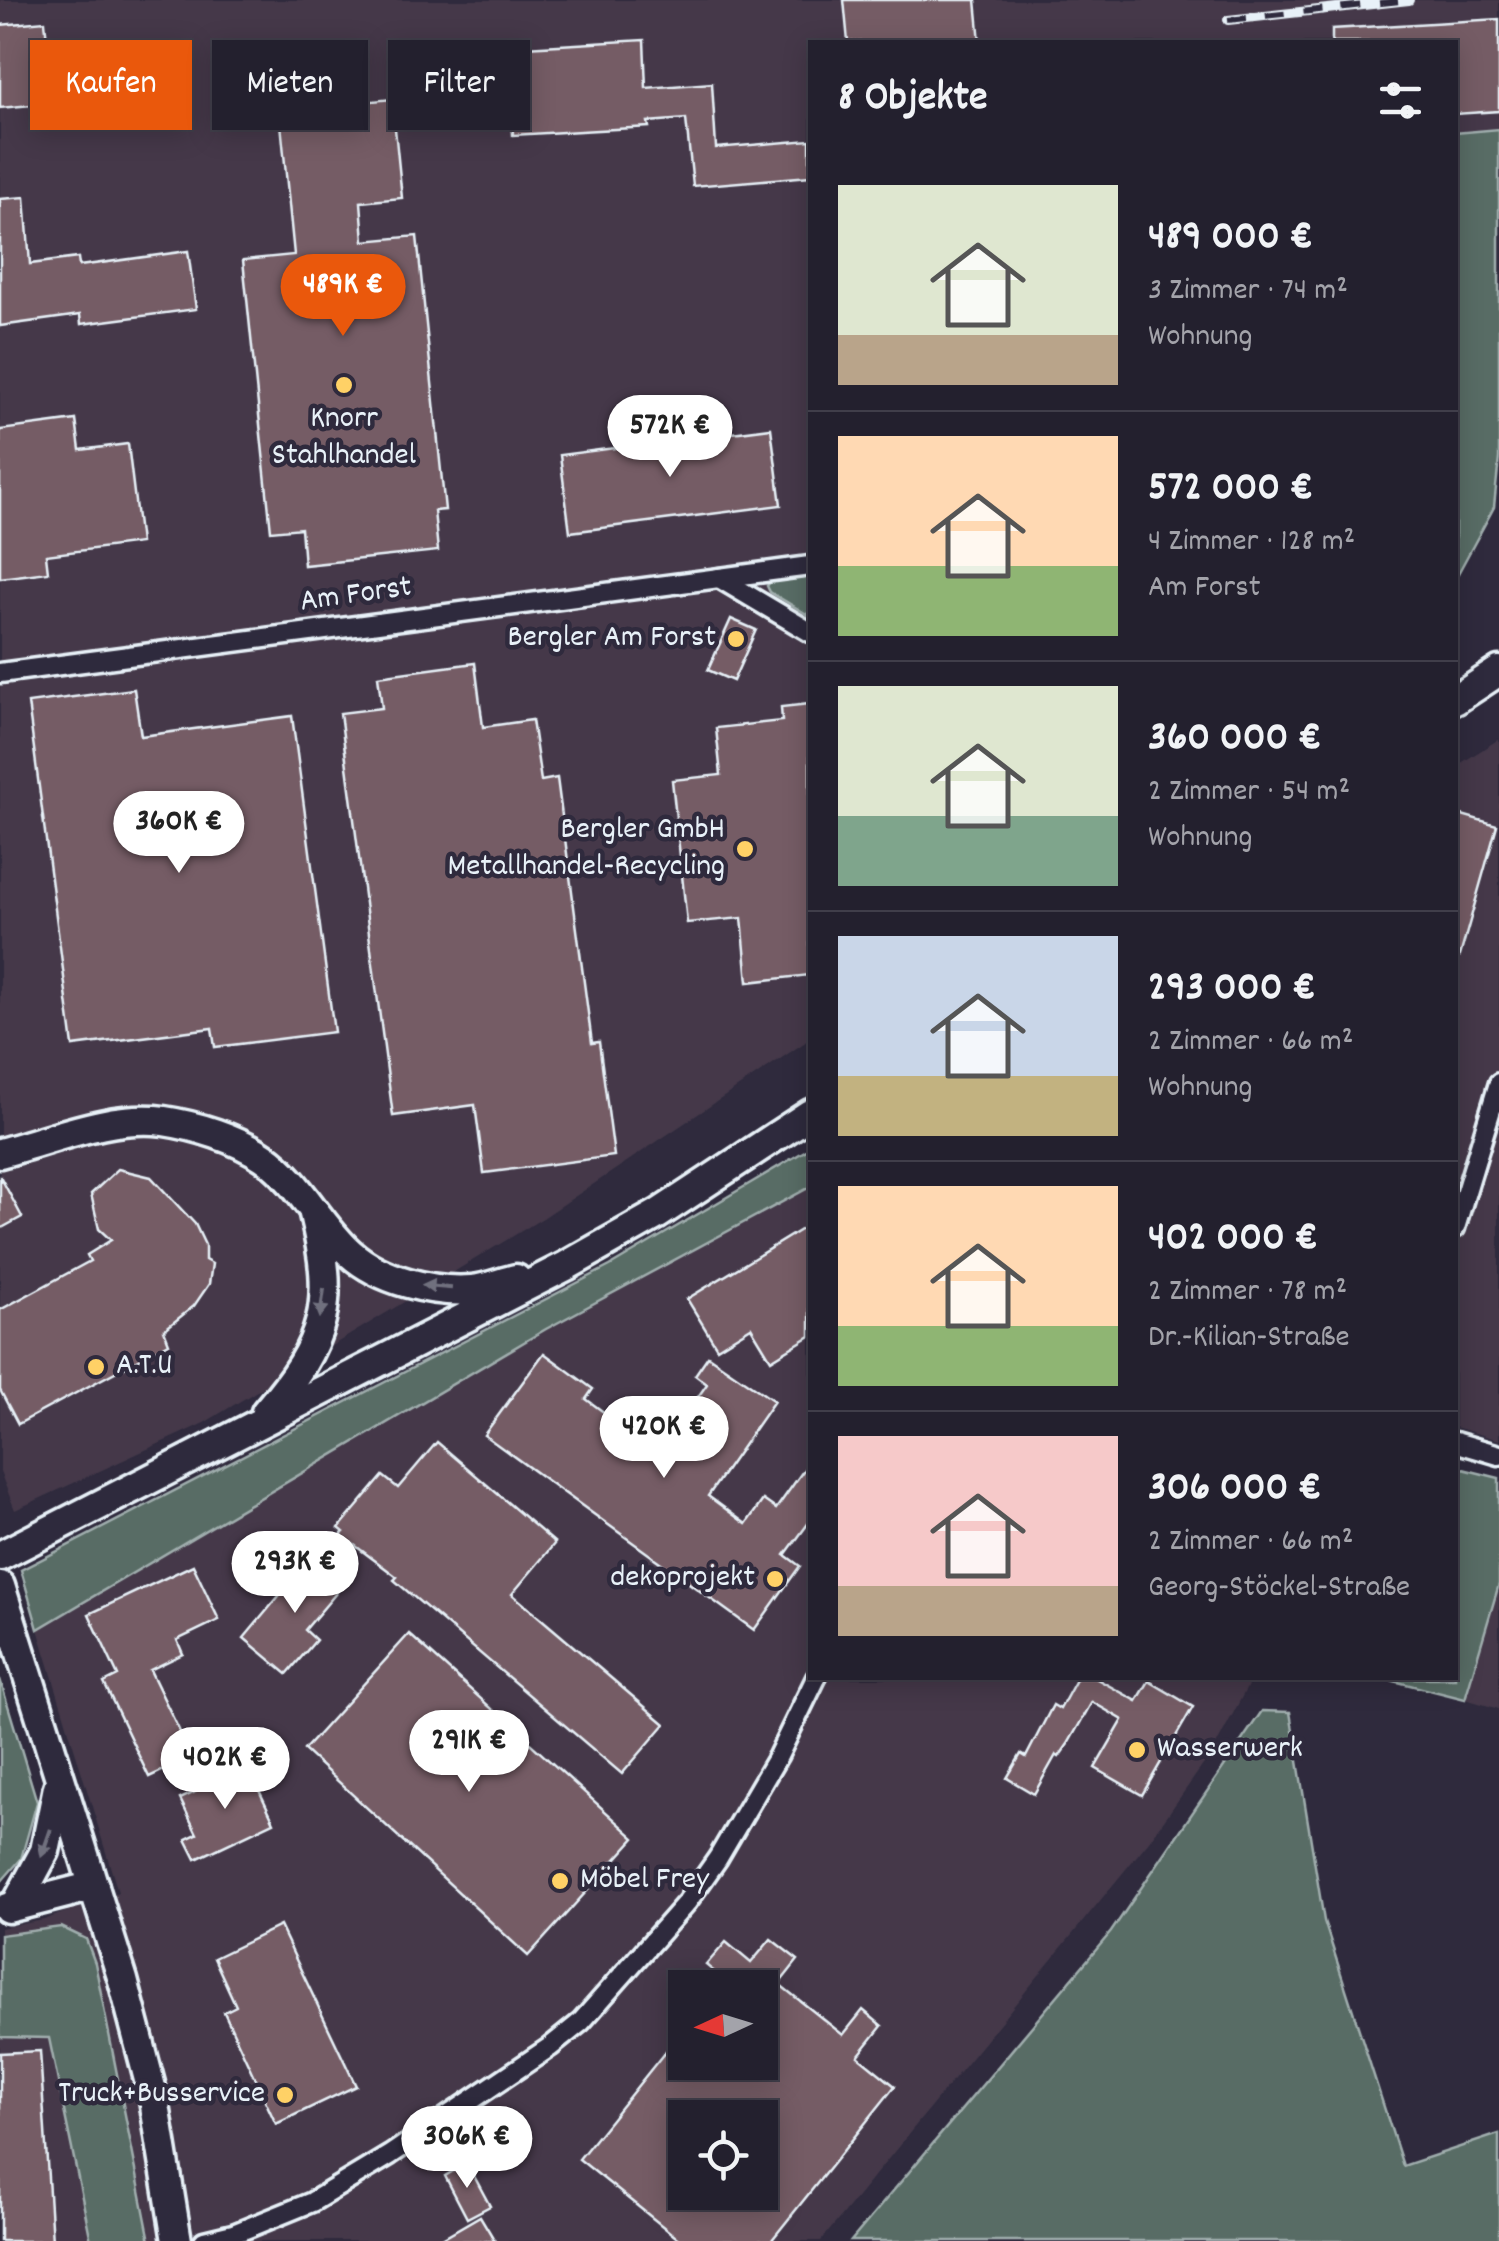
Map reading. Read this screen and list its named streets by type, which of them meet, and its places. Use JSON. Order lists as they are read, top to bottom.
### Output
{
  "streets": {
    "street": ["Am Forst"]
  },
  "places": [
    "Knorr Stahlhandel",
    "Bergler Am Forst",
    "Bergler GmbH Metallhandel-Recycling",
    "A.T.U",
    "dekoprojekt",
    "Wasserwerk",
    "Möbel Frey",
    "Truck+Busservice"
  ],
  "north": "left",
  "page": {
    "chip": ["Kaufen", "Mieten", "Filter"],
    "heading": "8 Objekte",
    "list": [
      {
        "name": "489 000 €",
        "note": "3 Zimmer · 74 m² · Wohnung"
      },
      {
        "name": "572 000 €",
        "note": "4 Zimmer · 128 m² · Am Forst"
      },
      {
        "name": "360 000 €",
        "note": "2 Zimmer · 54 m² · Wohnung"
      },
      {
        "name": "293 000 €",
        "note": "2 Zimmer · 66 m² · Wohnung"
      },
      {
        "name": "402 000 €",
        "note": "2 Zimmer · 78 m² · Dr.-Kilian-Straße"
      },
      {
        "name": "306 000 €",
        "note": "2 Zimmer · 66 m² · Georg-Stöckel-Straße"
      }
    ],
    "price": [
      "489K €",
      "572K €",
      "360K €",
      "420K €",
      "293K €",
      "291K €",
      "402K €",
      "306K €"
    ]
  }
}
